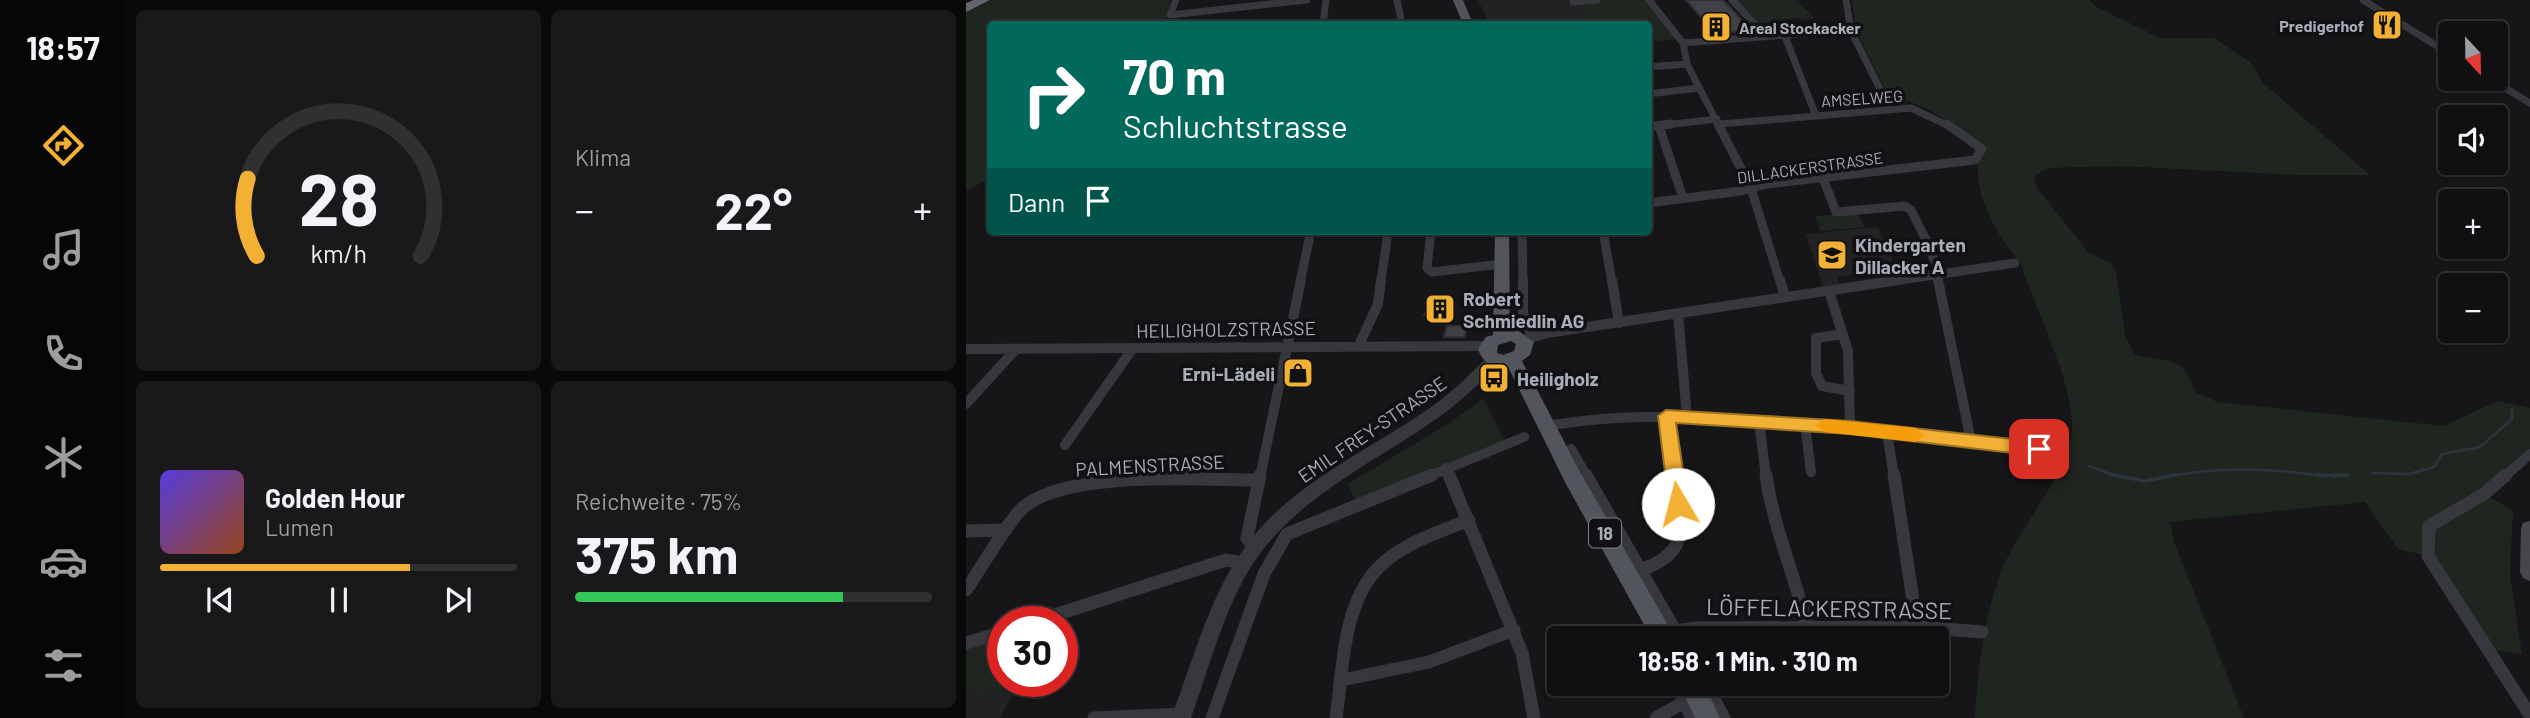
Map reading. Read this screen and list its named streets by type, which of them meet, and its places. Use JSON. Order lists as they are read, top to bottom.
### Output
{
  "streets": {
    "main road": ["18"],
    "street": [
      "AMSELWEG",
      "DILLACKERSTRASSE",
      "HEILIGHOLZSTRASSE",
      "EMIL FREY-STRASSE",
      "PALMENSTRASSE",
      "LÖFFELACKERSTRASSE"
    ]
  },
  "crossings": [
    ["AMSELWEG", "DILLACKERSTRASSE"],
    ["HEILIGHOLZSTRASSE", "EMIL FREY-STRASSE"]
  ],
  "places": {
    "restaurant": ["Predigerhof"],
    "building": ["Areal Stockacker", "Robert Schmiedlin AG"],
    "school or university": ["Kindergarten Dillacker A"],
    "shop": ["Erni-Lädeli"],
    "bus stop": ["Heiligholz"]
  },
  "north": "bottom",
  "page": {
    "tabs": "18:57",
    "tile": [
      "Klima",
      ["Reichweite · 75%", "375 km"]
    ],
    "map_buttons": ["+", "−"],
    "turn": ["70 m", "Schluchtstrasse"],
    "then": "Dann",
    "heat": ["−", "22°", "+"],
    "song": ["Golden Hour", "Lumen"],
    "limit": "30",
    "trip": "18:58 · 1 Min. · 310 m",
    "gauge": ["28", "km/h"]
  }
}
